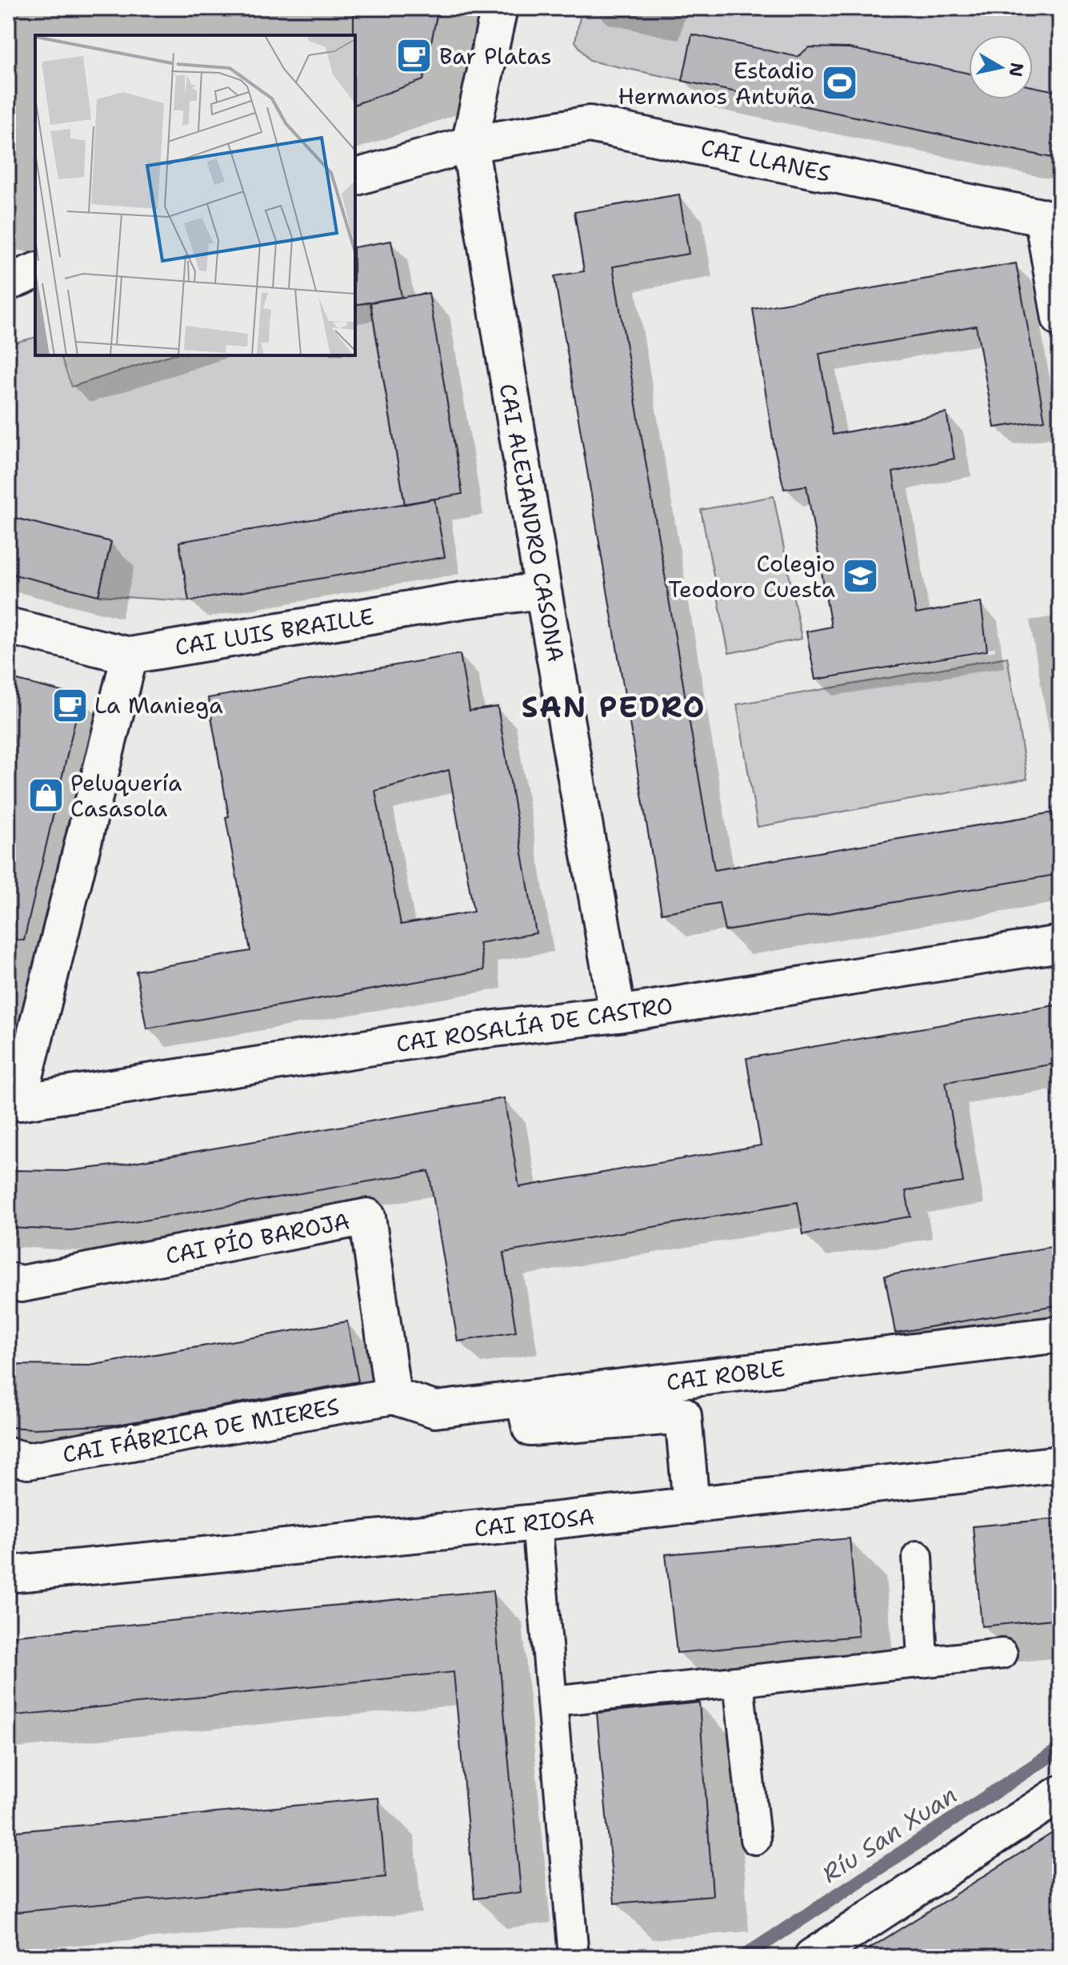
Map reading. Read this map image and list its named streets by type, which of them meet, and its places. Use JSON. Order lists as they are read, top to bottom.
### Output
{
  "streets": {
    "street": [
      "CAI LLANES",
      "CAI ALEJANDRO CASONA",
      "CAI LUIS BRAILLE",
      "CAI ROSALÍA DE CASTRO",
      "CAI PÍO BAROJA",
      "CAI ROBLE",
      "CAI FÁBRICA DE MIERES",
      "CAI RIOSA"
    ]
  },
  "crossings": [
    ["CAI LLANES", "CAI ALEJANDRO CASONA"],
    ["CAI ALEJANDRO CASONA", "CAI LUIS BRAILLE"],
    ["CAI ALEJANDRO CASONA", "CAI ROSALÍA DE CASTRO"],
    ["CAI PÍO BAROJA", "CAI ROBLE"],
    ["CAI PÍO BAROJA", "CAI FÁBRICA DE MIERES"],
    ["CAI ROBLE", "CAI FÁBRICA DE MIERES"]
  ],
  "districts": ["SAN PEDRO"],
  "water": ["Ríu San Xuan"],
  "places": {
    "cafe": ["Bar Platas", "La Maniega"],
    "sports": ["Estadio Hermanos Antuña"],
    "school or university": ["Colegio Teodoro Cuesta"],
    "shop": ["Peluquería Casasola"]
  },
  "north": "right"
}
